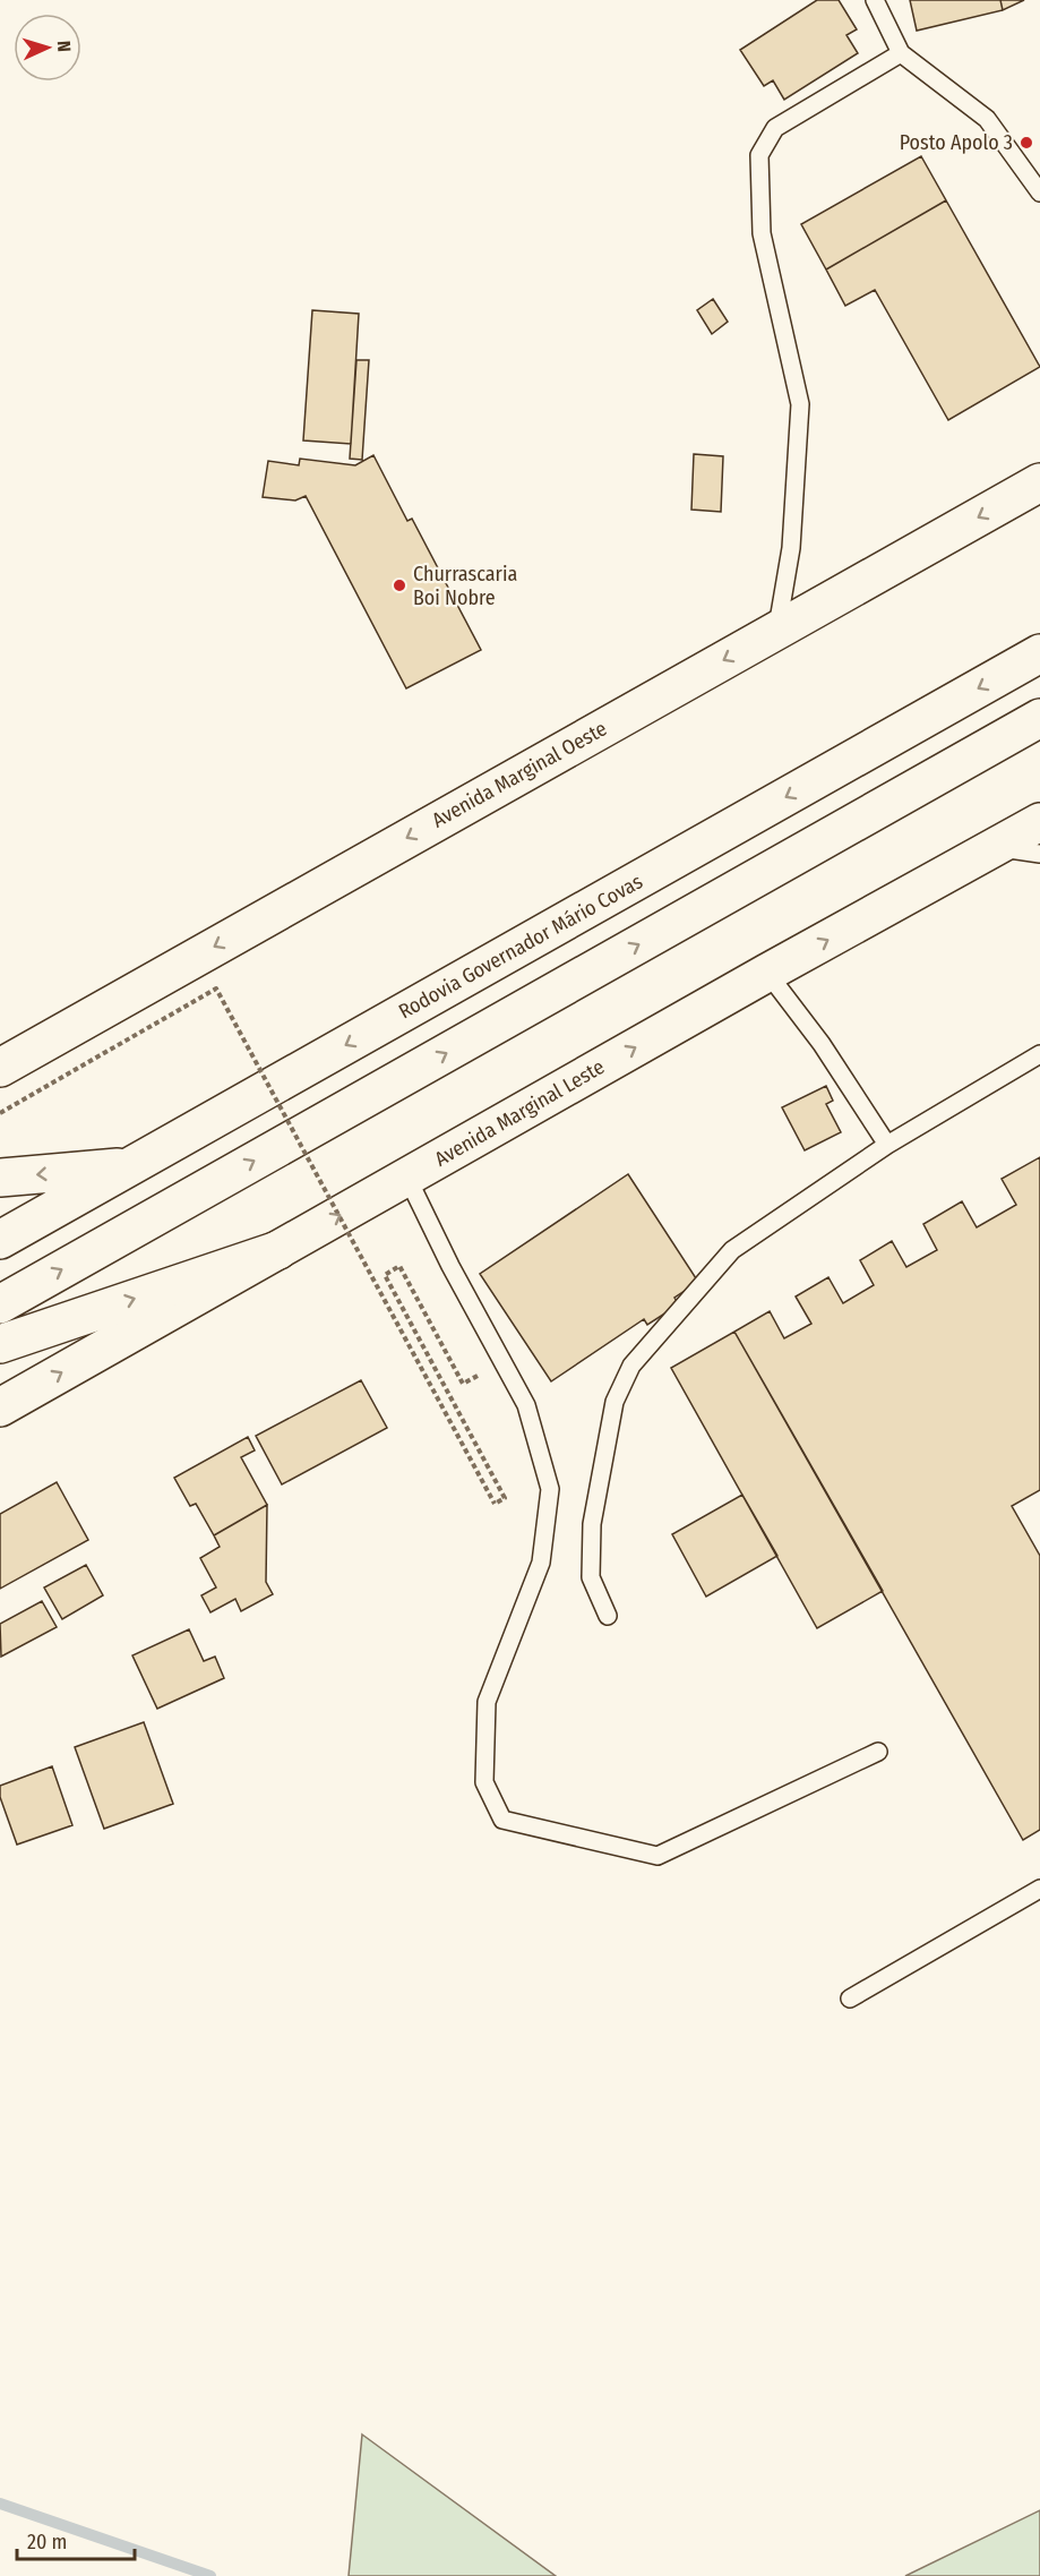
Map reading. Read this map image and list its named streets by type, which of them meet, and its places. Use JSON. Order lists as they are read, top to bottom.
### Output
{
  "streets": {
    "main road": ["Avenida Marginal Oeste", "Rodovia Governador Mário Covas", "Avenida Marginal Leste"]
  },
  "places": ["Posto Apolo 3", "Churrascaria Boi Nobre"],
  "scale_bar": "20 m",
  "north": "right"
}
